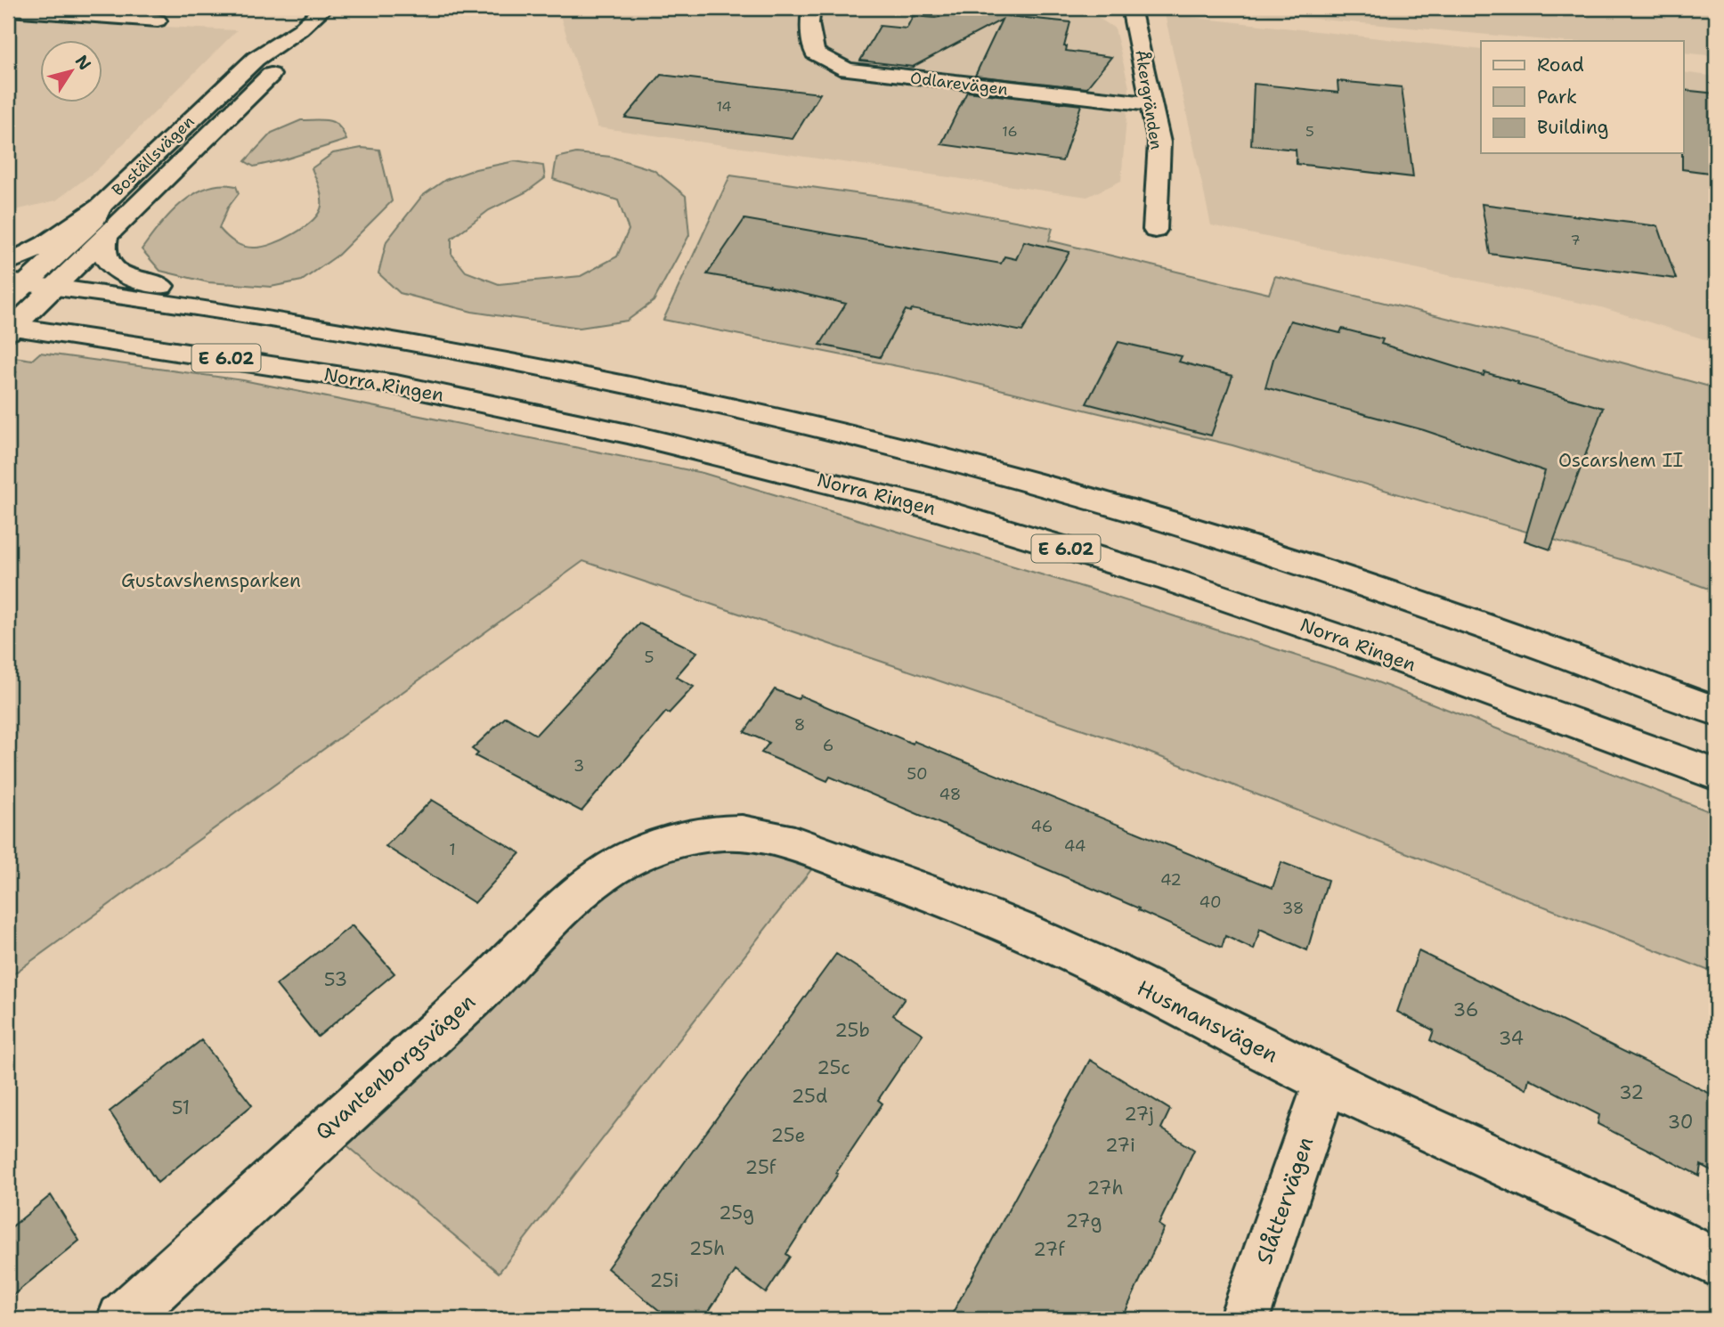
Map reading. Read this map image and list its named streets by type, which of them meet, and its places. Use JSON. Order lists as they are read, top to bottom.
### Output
{
  "streets": {
    "street": [
      "Odlarevägen",
      "Åkergränden",
      "Boställsvägen",
      "E 6.02",
      "Norra Ringen",
      "Husmansvägen",
      "Qvantenborgsvägen",
      "Slåttervägen"
    ]
  },
  "crossings": [
    ["Odlarevägen", "Åkergränden"],
    ["Boställsvägen", "E 6.02"],
    ["Husmansvägen", "Qvantenborgsvägen"],
    ["Husmansvägen", "Slåttervägen"]
  ],
  "parks": ["Oscarshem II", "Gustavshemsparken"],
  "house_numbers": [
    "14",
    "16",
    "5",
    "7",
    "5",
    "8",
    "6",
    "3",
    "50",
    "48",
    "46",
    "44",
    "1",
    "42",
    "40",
    "38",
    "53",
    "36",
    "25b",
    "34",
    "25c",
    "32",
    "25d",
    "51",
    "27j",
    "30",
    "25e",
    "27i",
    "25f",
    "27h",
    "25g",
    "27g",
    "25h",
    "27f",
    "25i"
  ],
  "legend": ["Road", "Park", "Building"],
  "north": "top right"
}
